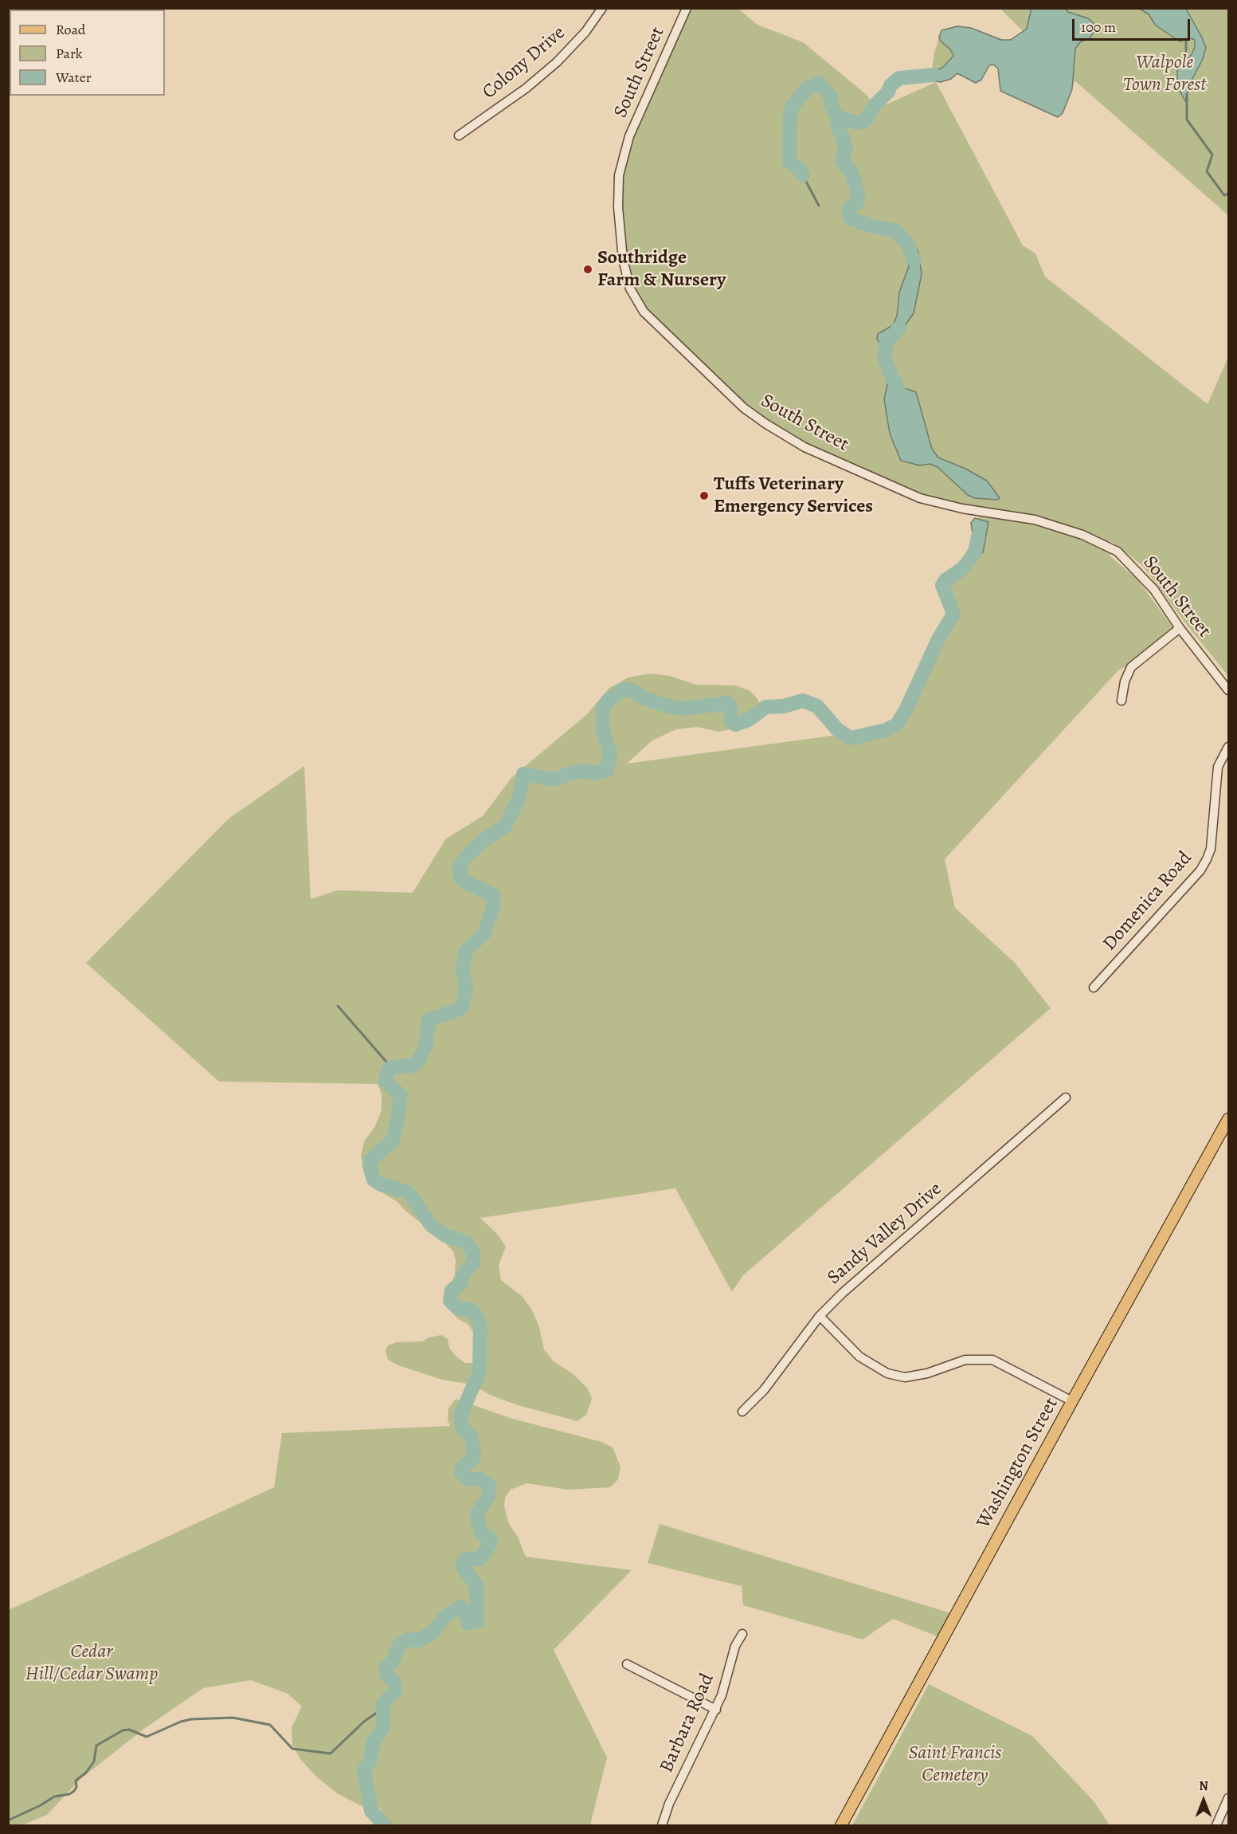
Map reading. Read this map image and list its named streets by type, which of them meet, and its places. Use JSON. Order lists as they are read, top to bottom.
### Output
{
  "streets": {
    "main road": ["Washington Street"],
    "street": [
      "Colony Drive",
      "South Street",
      "Domenica Road",
      "Sandy Valley Drive",
      "Barbara Road"
    ]
  },
  "parks": ["Walpole Town Forest", "Cedar Hill/Cedar Swamp", "Saint Francis Cemetery"],
  "places": ["Southridge Farm & Nursery", "Tuffs Veterinary Emergency Services"],
  "legend": ["Road", "Park", "Water"],
  "scale_bar": "100 m",
  "north": "top"
}
